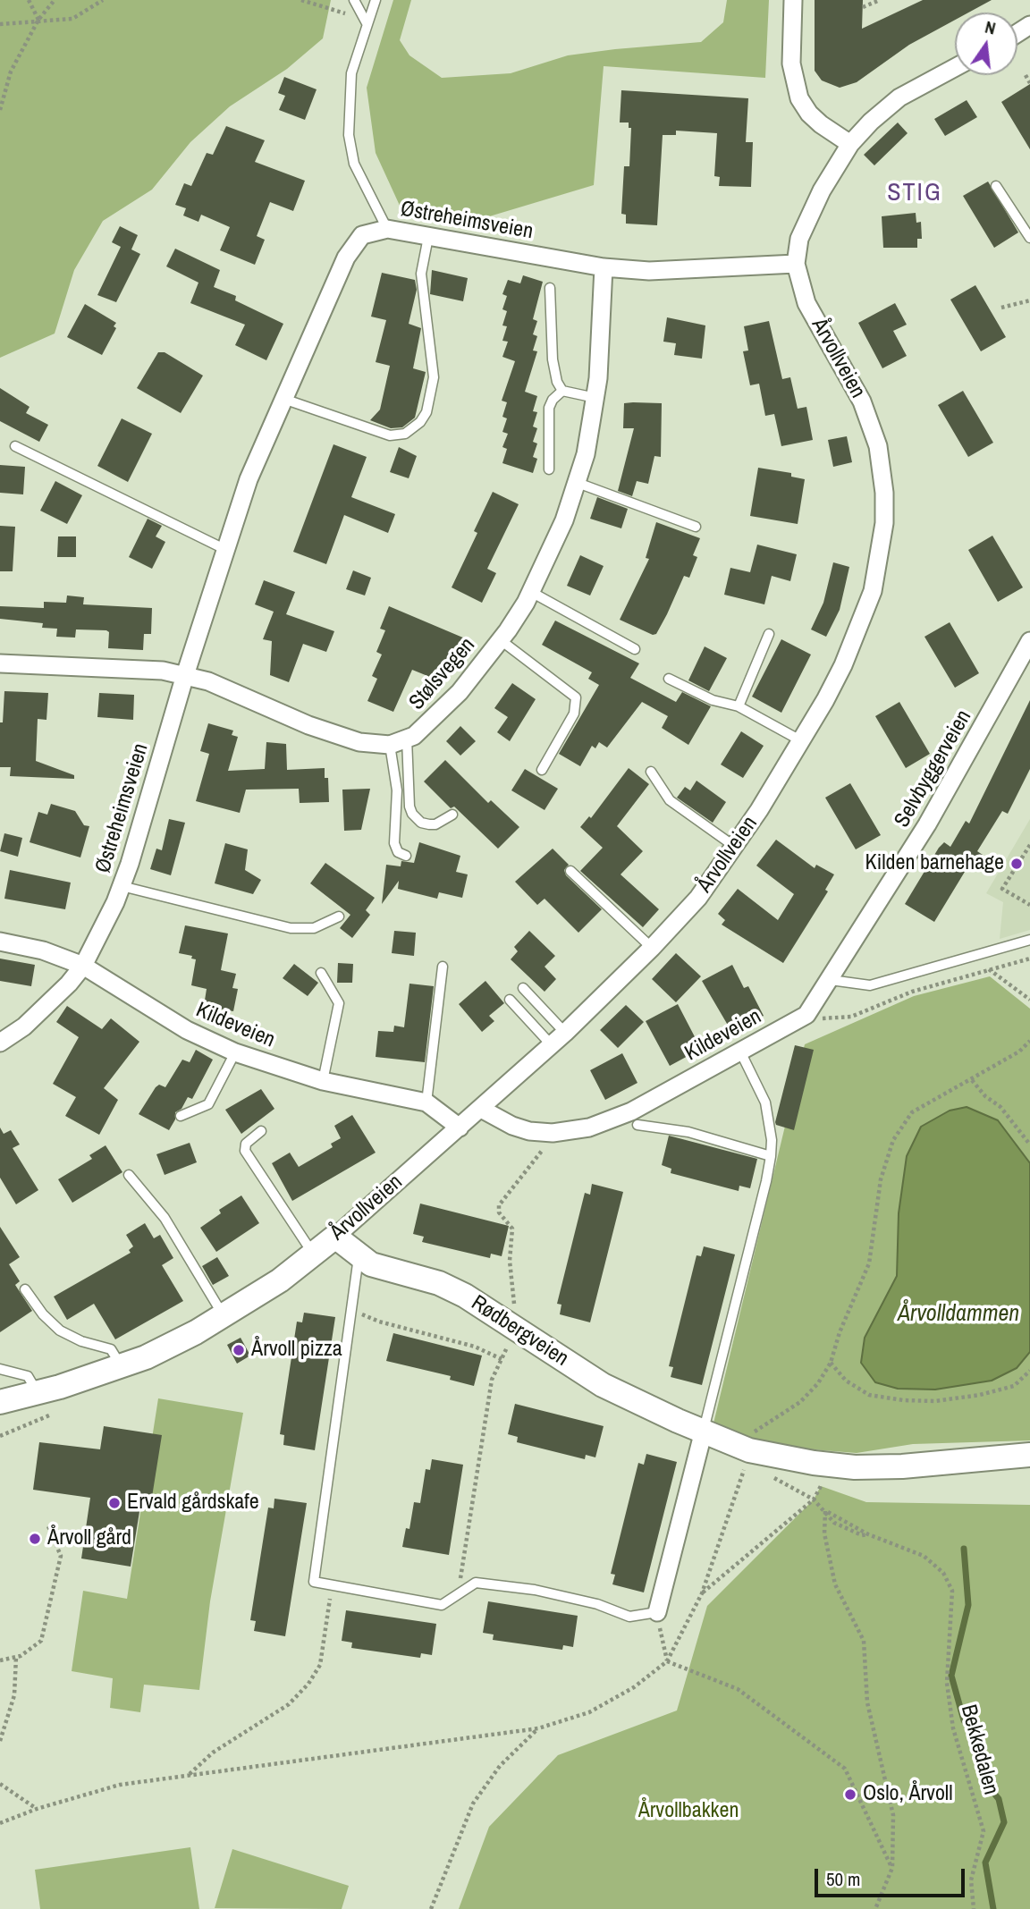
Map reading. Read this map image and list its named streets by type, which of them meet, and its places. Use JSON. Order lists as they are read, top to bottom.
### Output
{
  "streets": {
    "street": [
      "Østreheimsveien",
      "Årvollveien",
      "Stølsvegen",
      "Selvbyggerveien",
      "Kildeveien",
      "Rødbergveien"
    ],
    "path": ["Bekkedalen"]
  },
  "crossings": [
    ["Østreheimsveien", "Årvollveien"],
    ["Østreheimsveien", "Stølsvegen"],
    ["Østreheimsveien", "Kildeveien"],
    ["Årvollveien", "Kildeveien"],
    ["Årvollveien", "Rødbergveien"],
    ["Selvbyggerveien", "Kildeveien"]
  ],
  "districts": ["STIG"],
  "water": ["Årvolldammen"],
  "parks": ["Årvollbakken"],
  "places": [
    "Kilden barnehage",
    "Årvoll pizza",
    "Ervald gårdskafe",
    "Årvoll gård",
    "Oslo, Årvoll"
  ],
  "scale_bar": "50 m",
  "north": "top"
}
